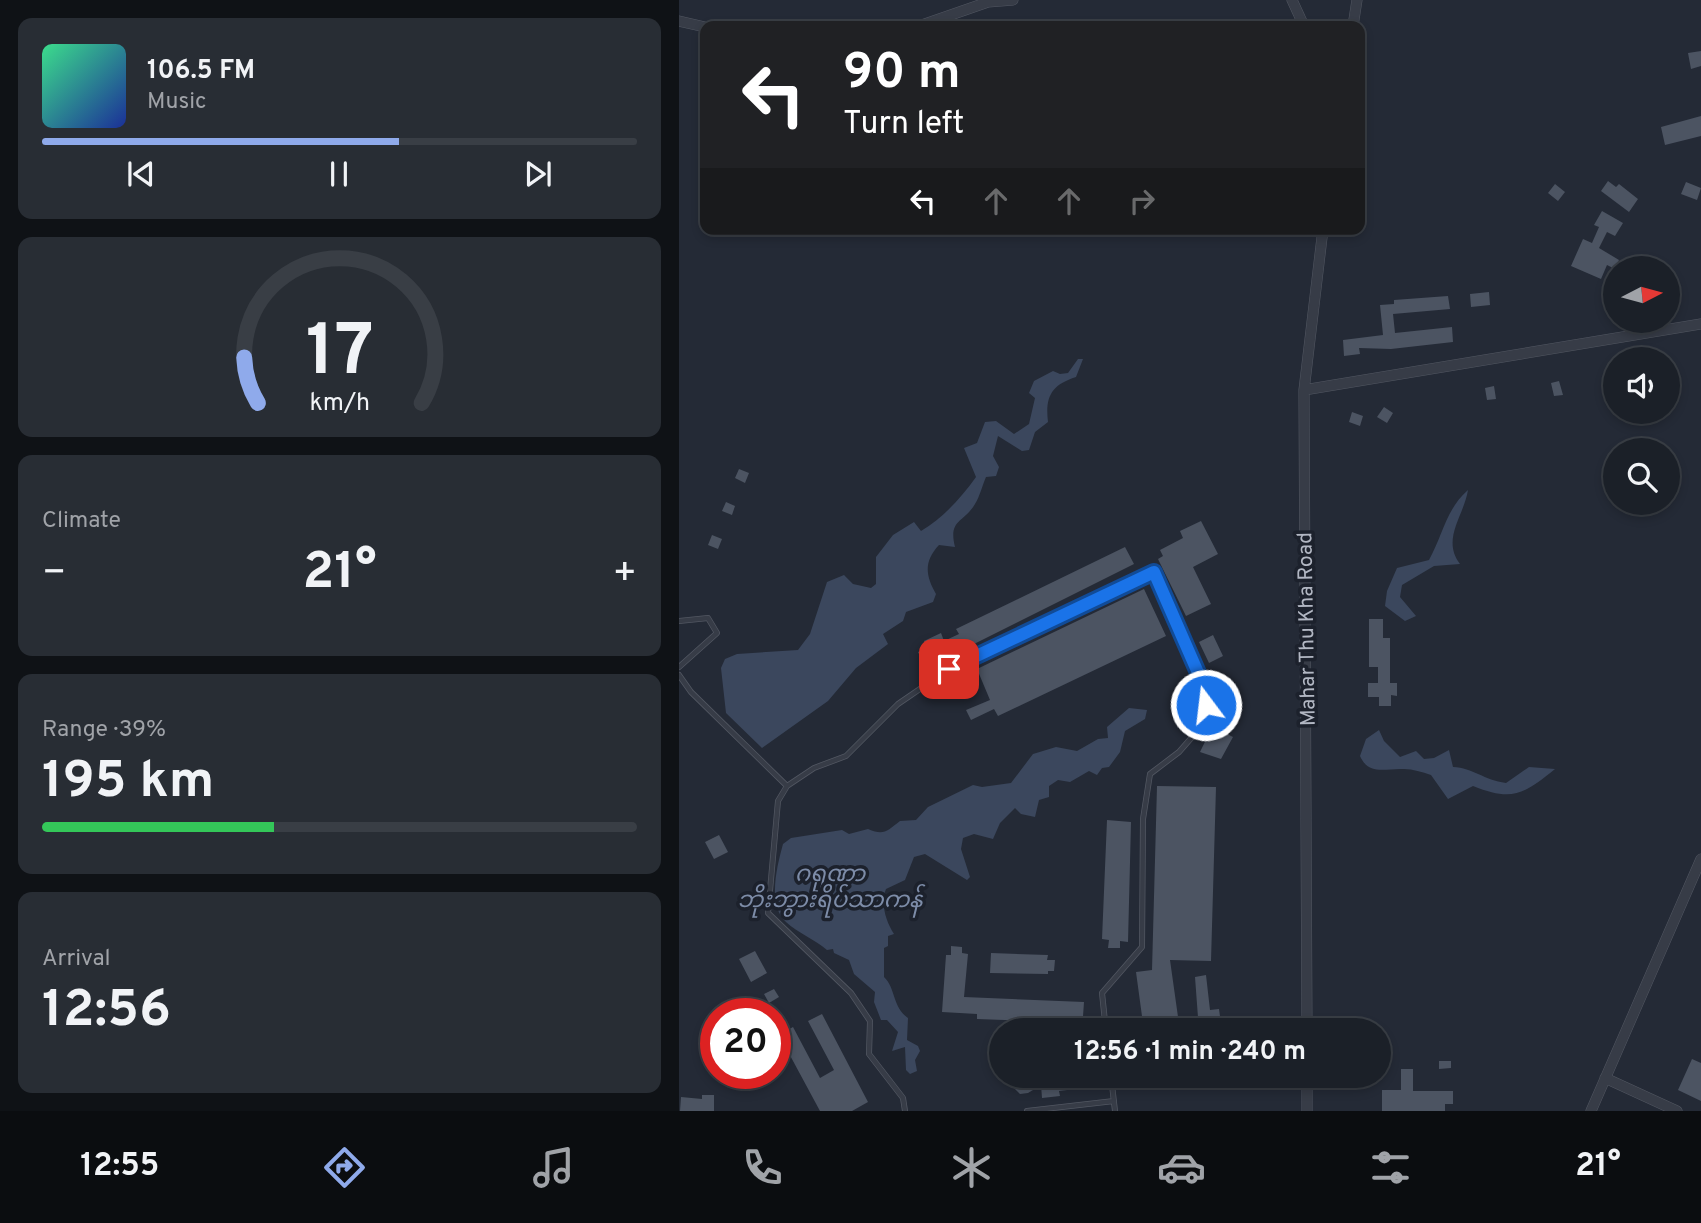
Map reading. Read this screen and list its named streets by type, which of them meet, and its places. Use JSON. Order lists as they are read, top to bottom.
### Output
{
  "streets": {
    "street": ["Mahar Thu Kha Road"]
  },
  "water": ["ဂရုဏာ ဘိုးဘွားရိပ်သာကန်"],
  "north": "right",
  "page": {
    "turn": ["90 m", "Turn left"],
    "song": ["106.5 FM", "Music"],
    "tile": [
      "Climate",
      ["Range · 39%", "195 km"],
      ["Arrival", "12:56"]
    ],
    "heat": ["−", "21°", "+"],
    "limit": "20",
    "trip": "12:56 · 1 min · 240 m",
    "tabs": ["12:55", "21°"],
    "gauge": ["17", "km/h"]
  }
}
